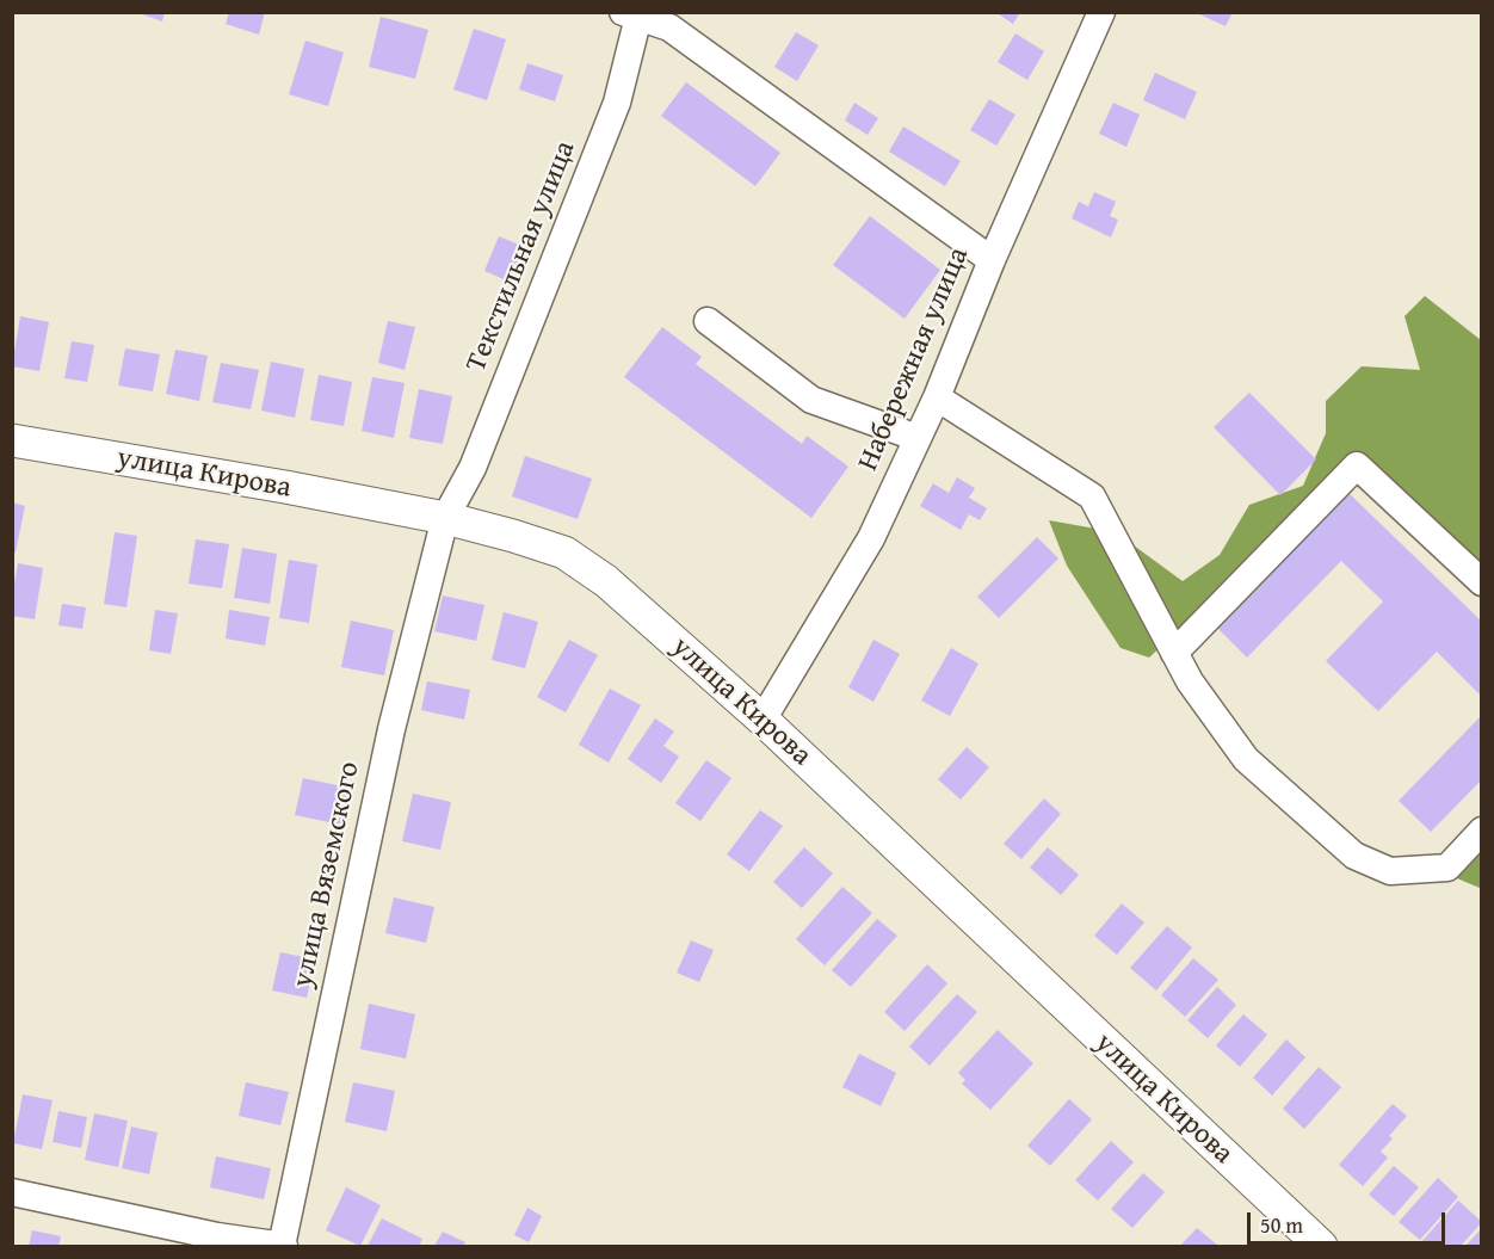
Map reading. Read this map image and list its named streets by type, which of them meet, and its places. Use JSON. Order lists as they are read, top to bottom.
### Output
{
  "streets": {
    "main road": ["улица Кирова"],
    "street": ["Текстильная улица", "Набережная улица", "улица Вяземского"]
  },
  "crossings": [
    ["Текстильная улица", "улица Кирова"],
    ["Текстильная улица", "улица Вяземского"],
    ["Набережная улица", "улица Кирова"],
    ["улица Кирова", "улица Вяземского"]
  ],
  "scale_bar": "50 m"
}
